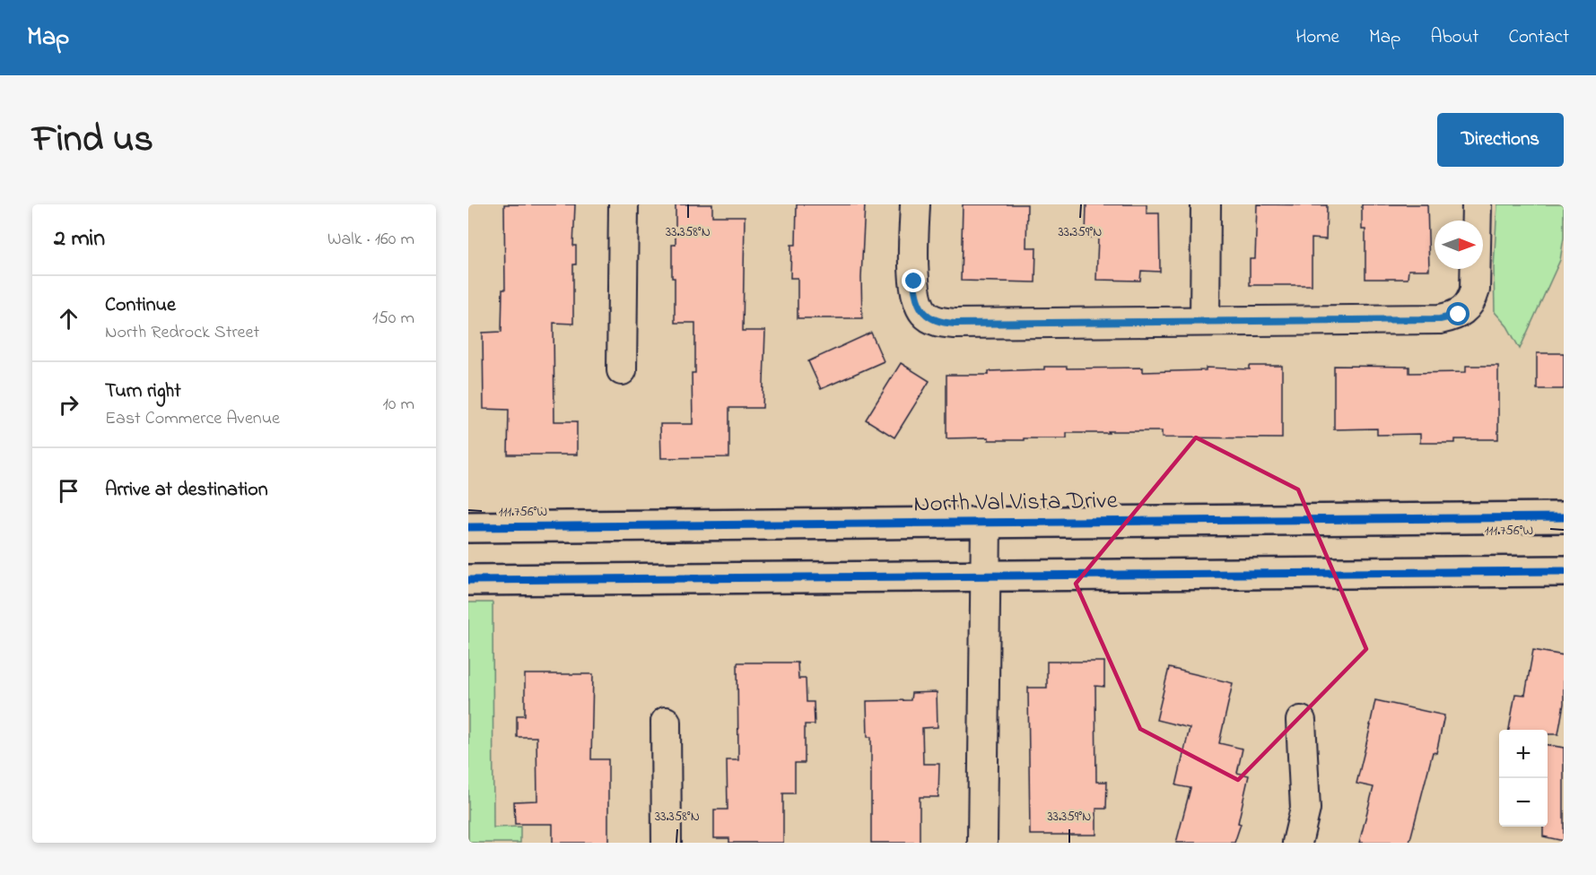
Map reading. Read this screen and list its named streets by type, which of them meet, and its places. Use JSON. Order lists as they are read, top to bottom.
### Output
{
  "streets": {
    "main road": ["North Val Vista Drive"]
  },
  "north": "right",
  "page": {
    "header": "Map",
    "nav": [
      "Home",
      "Map",
      "About",
      "Contact"
    ],
    "title": "Find us",
    "buttons": "Directions",
    "heading": ["2 min", "Walk · 160 m"],
    "list": [
      ["Continue", "North Redrock Street", "150 m"],
      ["Turn right", "East Commerce Avenue", "10 m"],
      "Arrive at destination"
    ],
    "map_buttons": ["+", "−"]
  },
  "coordinates": ["33.358°N", "33.359°N", "111.756°W"]
}
